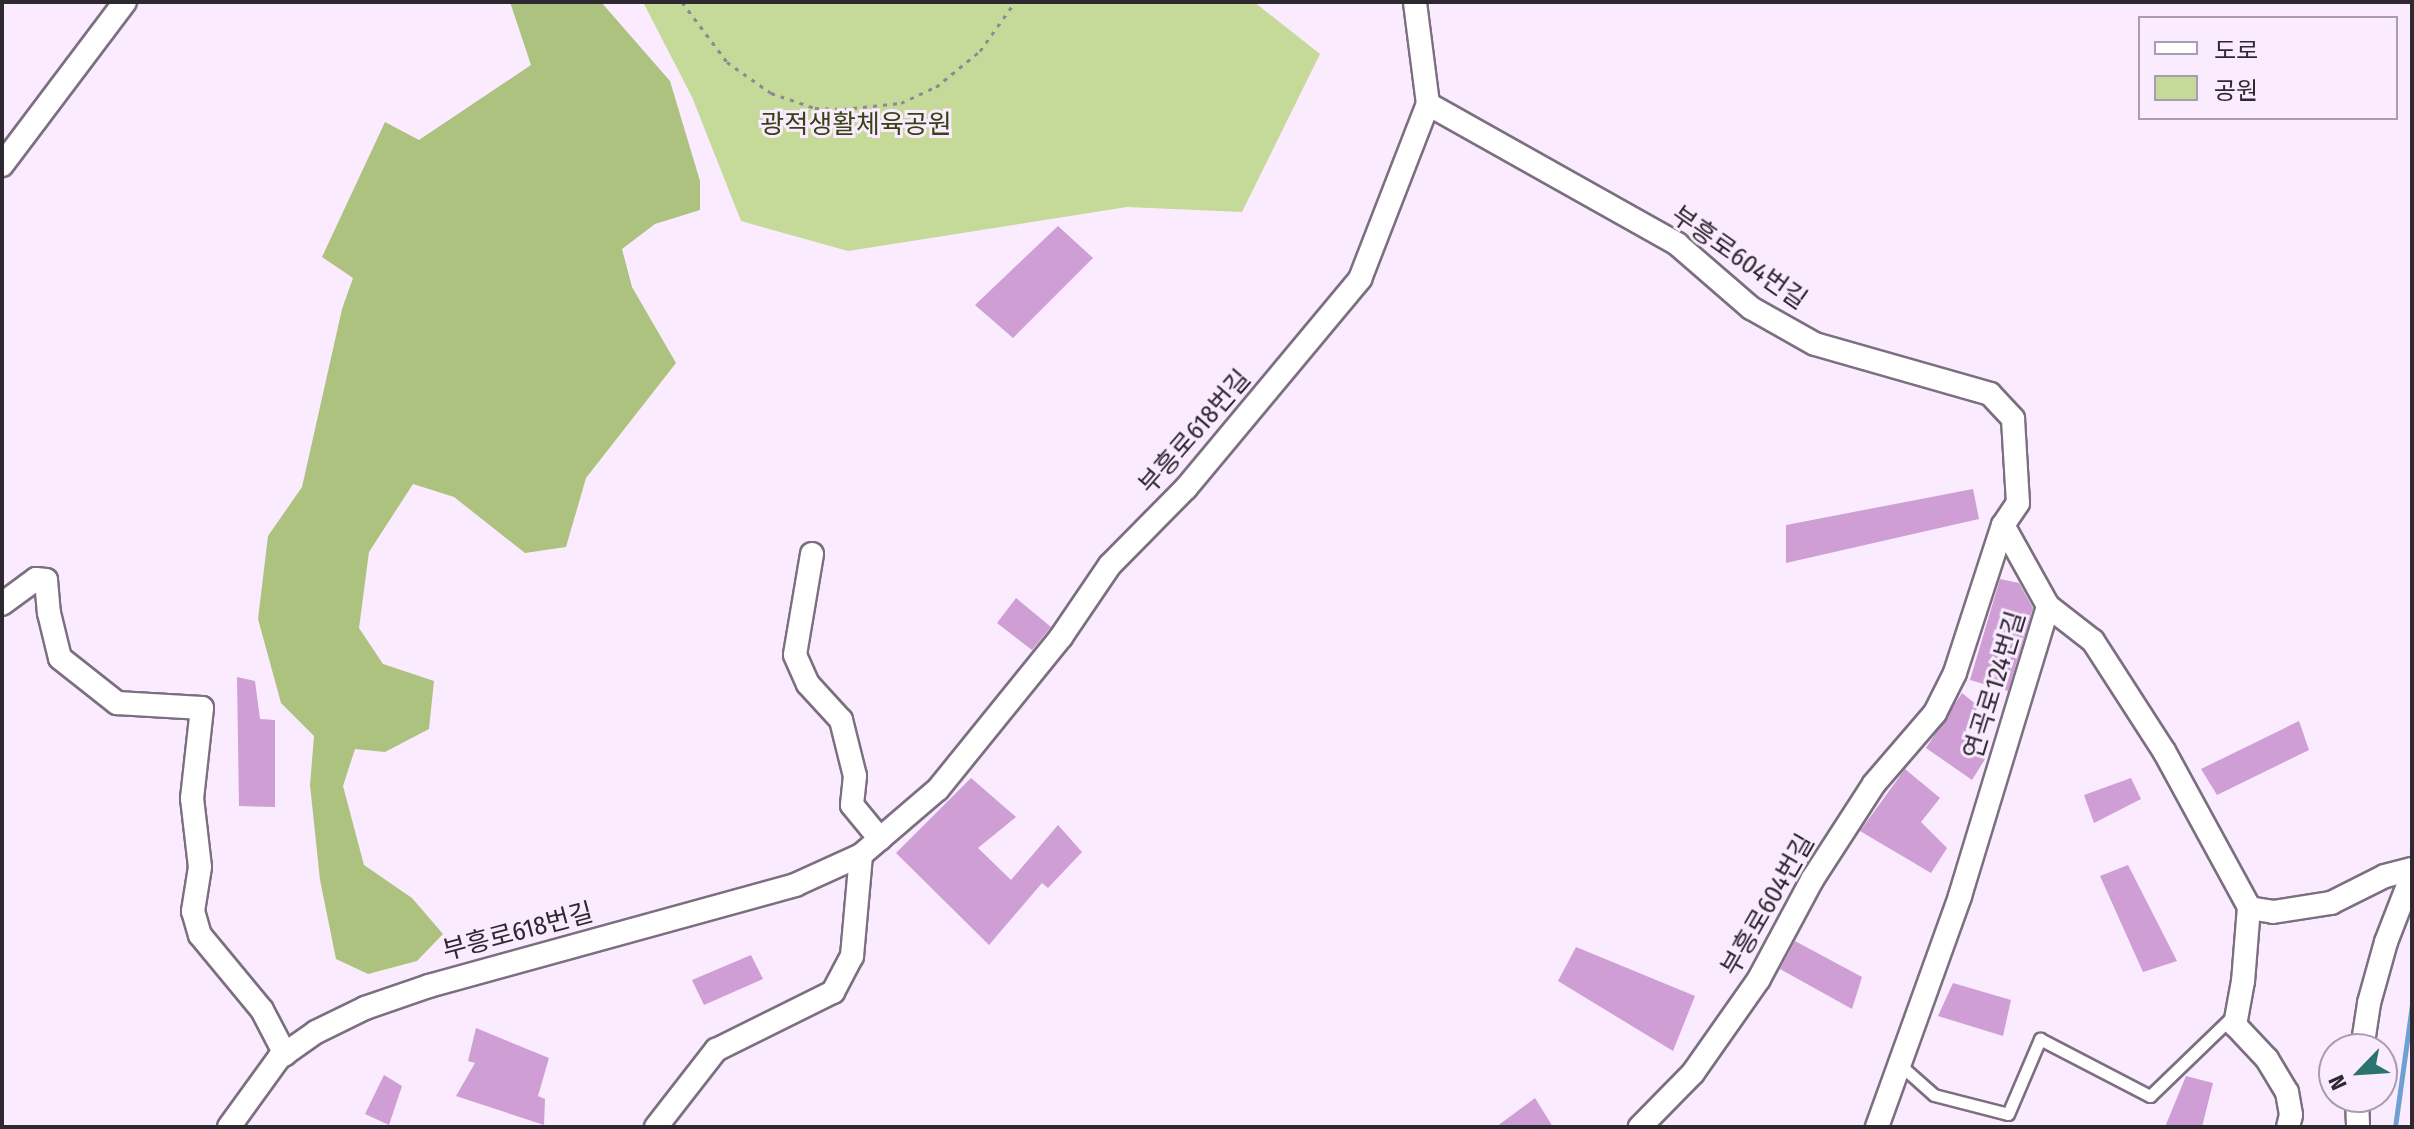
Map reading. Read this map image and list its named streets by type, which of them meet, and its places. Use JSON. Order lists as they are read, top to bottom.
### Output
{
  "streets": {
    "street": ["부흥로604번길", "부흥로618번길", "연곡로124번길"]
  },
  "crossings": [
    ["부흥로604번길", "부흥로618번길"]
  ],
  "parks": ["광적생활체육공원"],
  "legend": ["도로", "공원"],
  "north": "bottom left"
}
